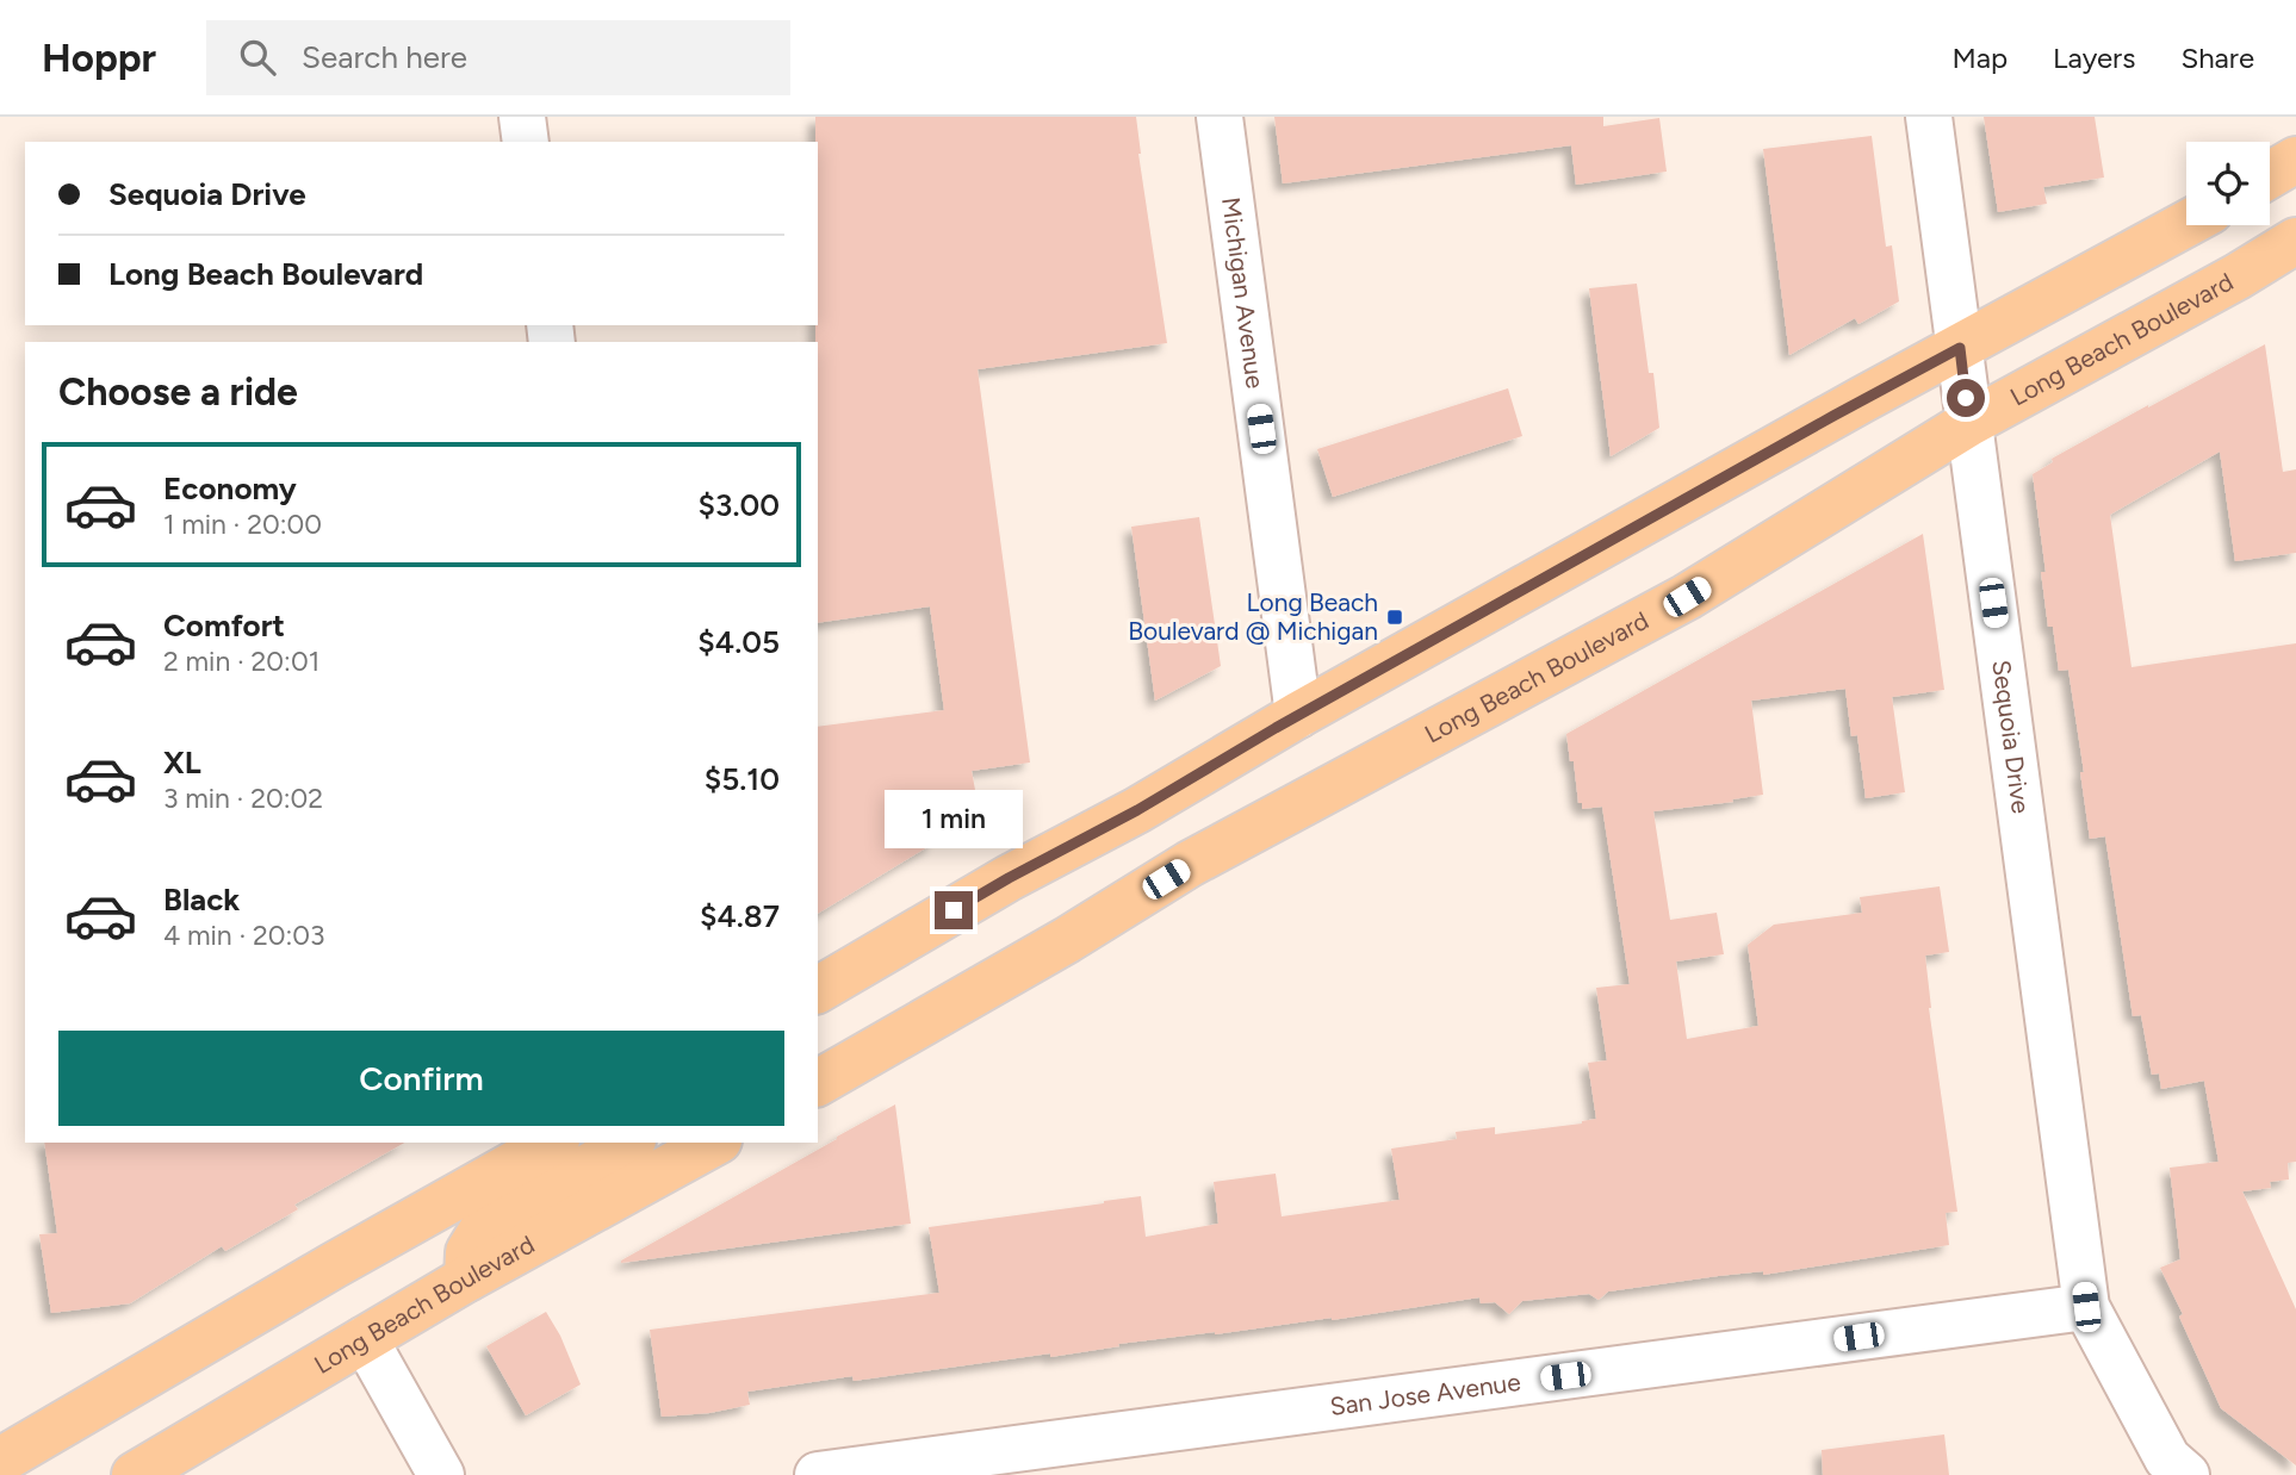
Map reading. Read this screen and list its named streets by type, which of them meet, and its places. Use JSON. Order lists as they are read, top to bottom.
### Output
{
  "streets": {
    "main road": ["Long Beach Boulevard"],
    "street": ["Michigan Avenue", "Sequoia Drive", "San Jose Avenue"]
  },
  "crossings": [
    ["Long Beach Boulevard", "Sequoia Drive"],
    ["Sequoia Drive", "San Jose Avenue"]
  ],
  "places": {
    "transit": ["Long Beach Boulevard @ Michigan"]
  },
  "page": {
    "header": "Hoppr",
    "search": "Search here",
    "nav": ["Map", "Layers", "Share"],
    "banner": ["Sequoia Drive", "Long Beach Boulevard"],
    "heading": "Choose a ride",
    "list": [
      {
        "name": "Economy",
        "note": "1 min · 20:00",
        "value": "$3.00"
      },
      {
        "name": "Comfort",
        "note": "2 min · 20:01",
        "value": "$4.05"
      },
      {
        "name": "XL",
        "note": "3 min · 20:02",
        "value": "$5.10"
      },
      {
        "name": "Black",
        "note": "4 min · 20:03",
        "value": "$4.87"
      }
    ],
    "bubble": "1 min",
    "buttons": "Confirm"
  }
}
